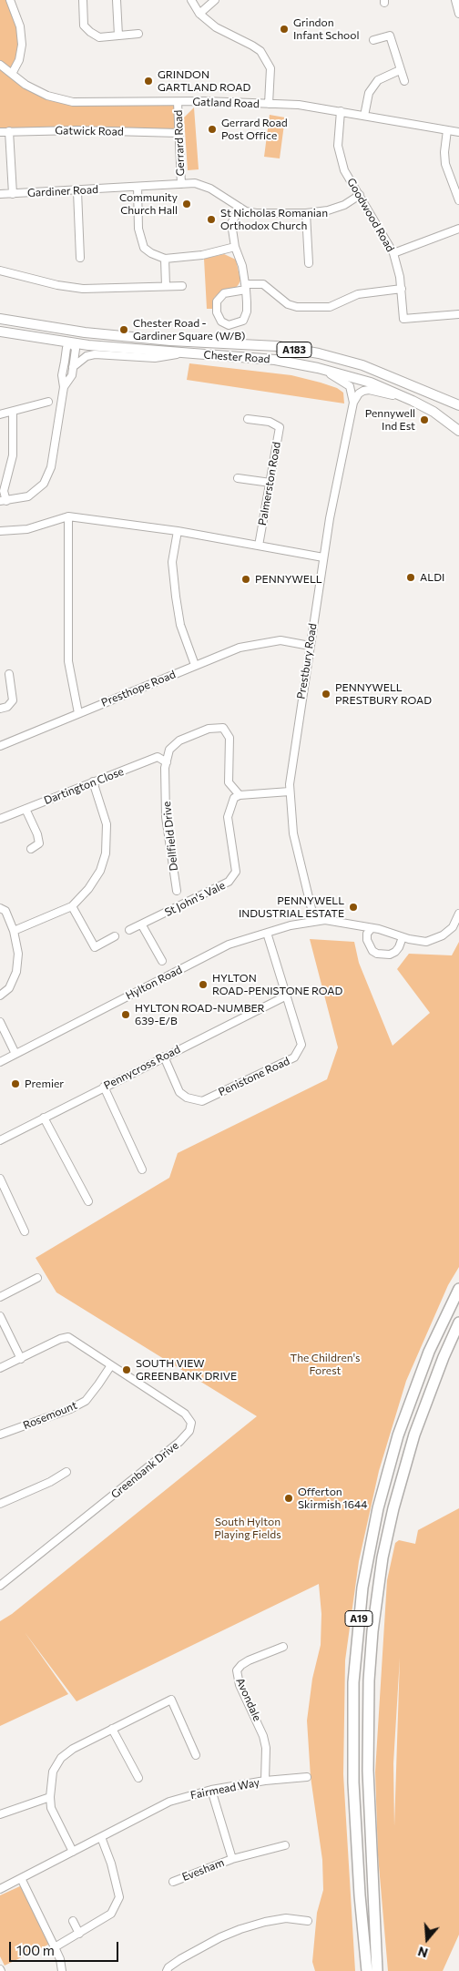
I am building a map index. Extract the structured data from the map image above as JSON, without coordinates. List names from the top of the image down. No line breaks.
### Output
{"streets":{"highway":["A19"],"main road":["A183","Chester Road"],"street":["Gatland Road","Gatwick Road","Gerrard Road","Gardiner Road","Goodwood Road","Palmerston Road","Prestbury Road","Presthope Road","Dartington Close","Dellfield Drive","St John's Vale","Hylton Road","Pennycross Road","Penistone Road","Rosemount","Greenbank Drive","Avondale","Fairmead Way","Evesham"]},"crossings":[["Gatland Road","Gerrard Road"],["Gatland Road","Goodwood Road"],["Gatwick Road","Gerrard Road"],["Gerrard Road","Gardiner Road"],["Gardiner Road","Goodwood Road"],["Prestbury Road","Presthope Road"],["Prestbury Road","Hylton Road"],["Dartington Close","Dellfield Drive"],["Dellfield Drive","St John's Vale"],["Hylton Road","Penistone Road"],["Pennycross Road","Penistone Road"],["Rosemount","Greenbank Drive"],["Avondale","Fairmead Way"],["Fairmead Way","Evesham"]],"parks":["The Children's Forest","South Hylton Playing Fields"],"places":["Grindon Infant School","GRINDON GARTLAND ROAD","Gerrard Road Post Office","Community Church Hall","St Nicholas Romanian Orthodox Church","Chester Road - Gardiner Square (W/B)","Pennywell Ind Est","ALDI","PENNYWELL","PENNYWELL PRESTBURY ROAD","PENNYWELL INDUSTRIAL ESTATE","HYLTON ROAD-PENISTONE ROAD","HYLTON ROAD-NUMBER 639-E/B","Premier","SOUTH VIEW GREENBANK DRIVE","Offerton Skirmish 1644"],"scale_bar":"100 m","north":"bottom"}
